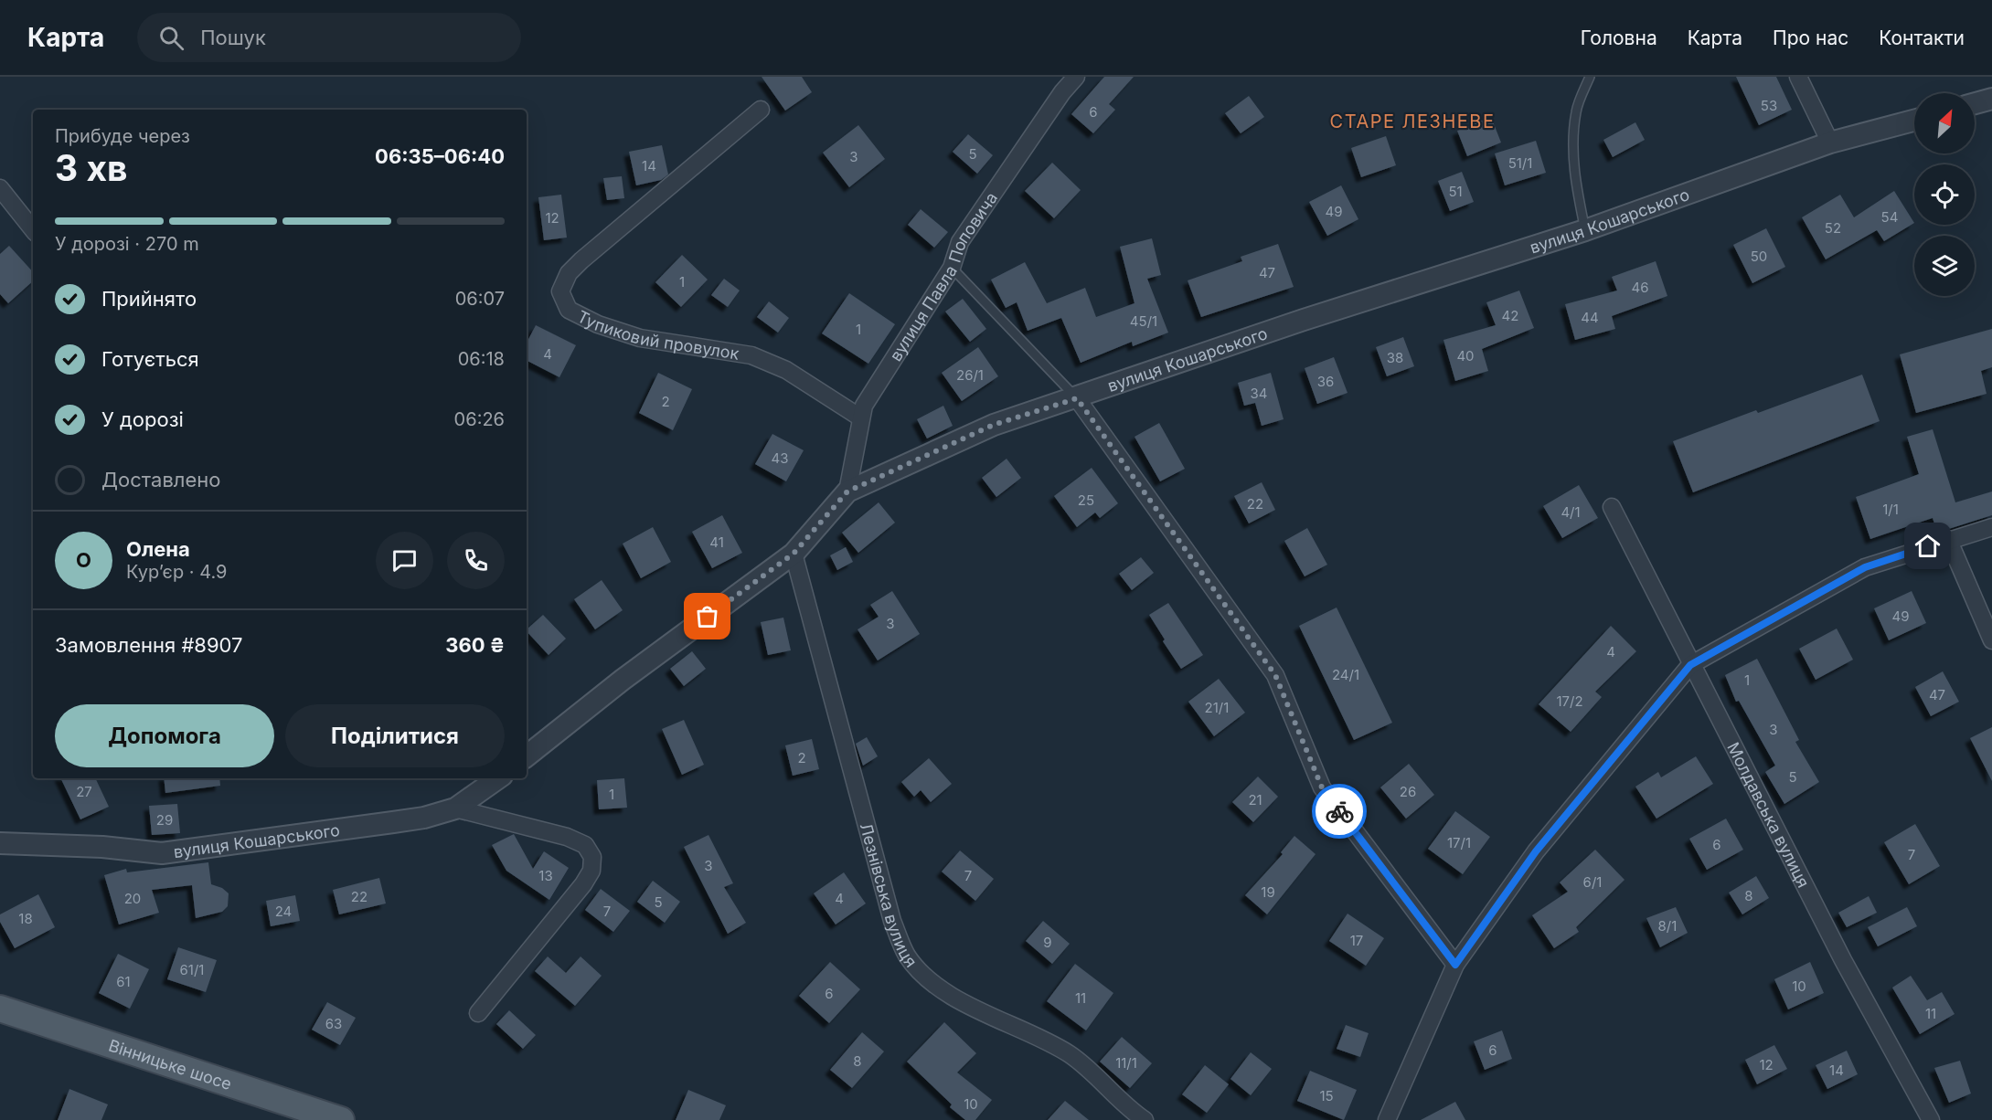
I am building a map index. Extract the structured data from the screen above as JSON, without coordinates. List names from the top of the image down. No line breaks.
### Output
{"streets":{"main road":["Вінницьке шосе"],"street":["вулиця Кошарського","вулиця Павла Поповича","Тупиковий провулок","Молдавська вулиця","Лезнівська вулиця"]},"crossings":[["вулиця Кошарського","вулиця Павла Поповича"],["вулиця Кошарського","Лезнівська вулиця"],["вулиця Павла Поповича","Тупиковий провулок"]],"districts":["СТАРЕ ЛЕЗНЕВЕ"],"house_numbers":["53","6","5","3","51/1","14","51","49","54","12","52","50","47","1","46","42","44","45/1","1","4","40","38","26/1","36","34","2","43","25","22","1/1","4/1","41","49","3","4","24/1","1","47","17/2","21/1","3","2","5","27","26","1","21","29","17/1","6","7","3","13","7","6/1","19","8","22","20","4","5","24","7","18","8/1","17","9","61/1","61","10","6","11","11","63","6","8","11/1","12","14","15","10"],"north":"top right","page":{"header":"Карта","search":"Пошук","nav":["Головна","Карта","Про нас","Контакти"],"heading":["3 хв","Прибуде через","06:35–06:40"],"panel":["Олена","Кур’єр · 4.9","Замовлення #8907","360 ₴"],"bar":"У дорозі · 270 m","list":[["Прийнято","06:07"],["Готується","06:18"],["У дорозі","06:26"],"Доставлено"],"round":"О","buttons":["Допомога","Поділитися"]}}
